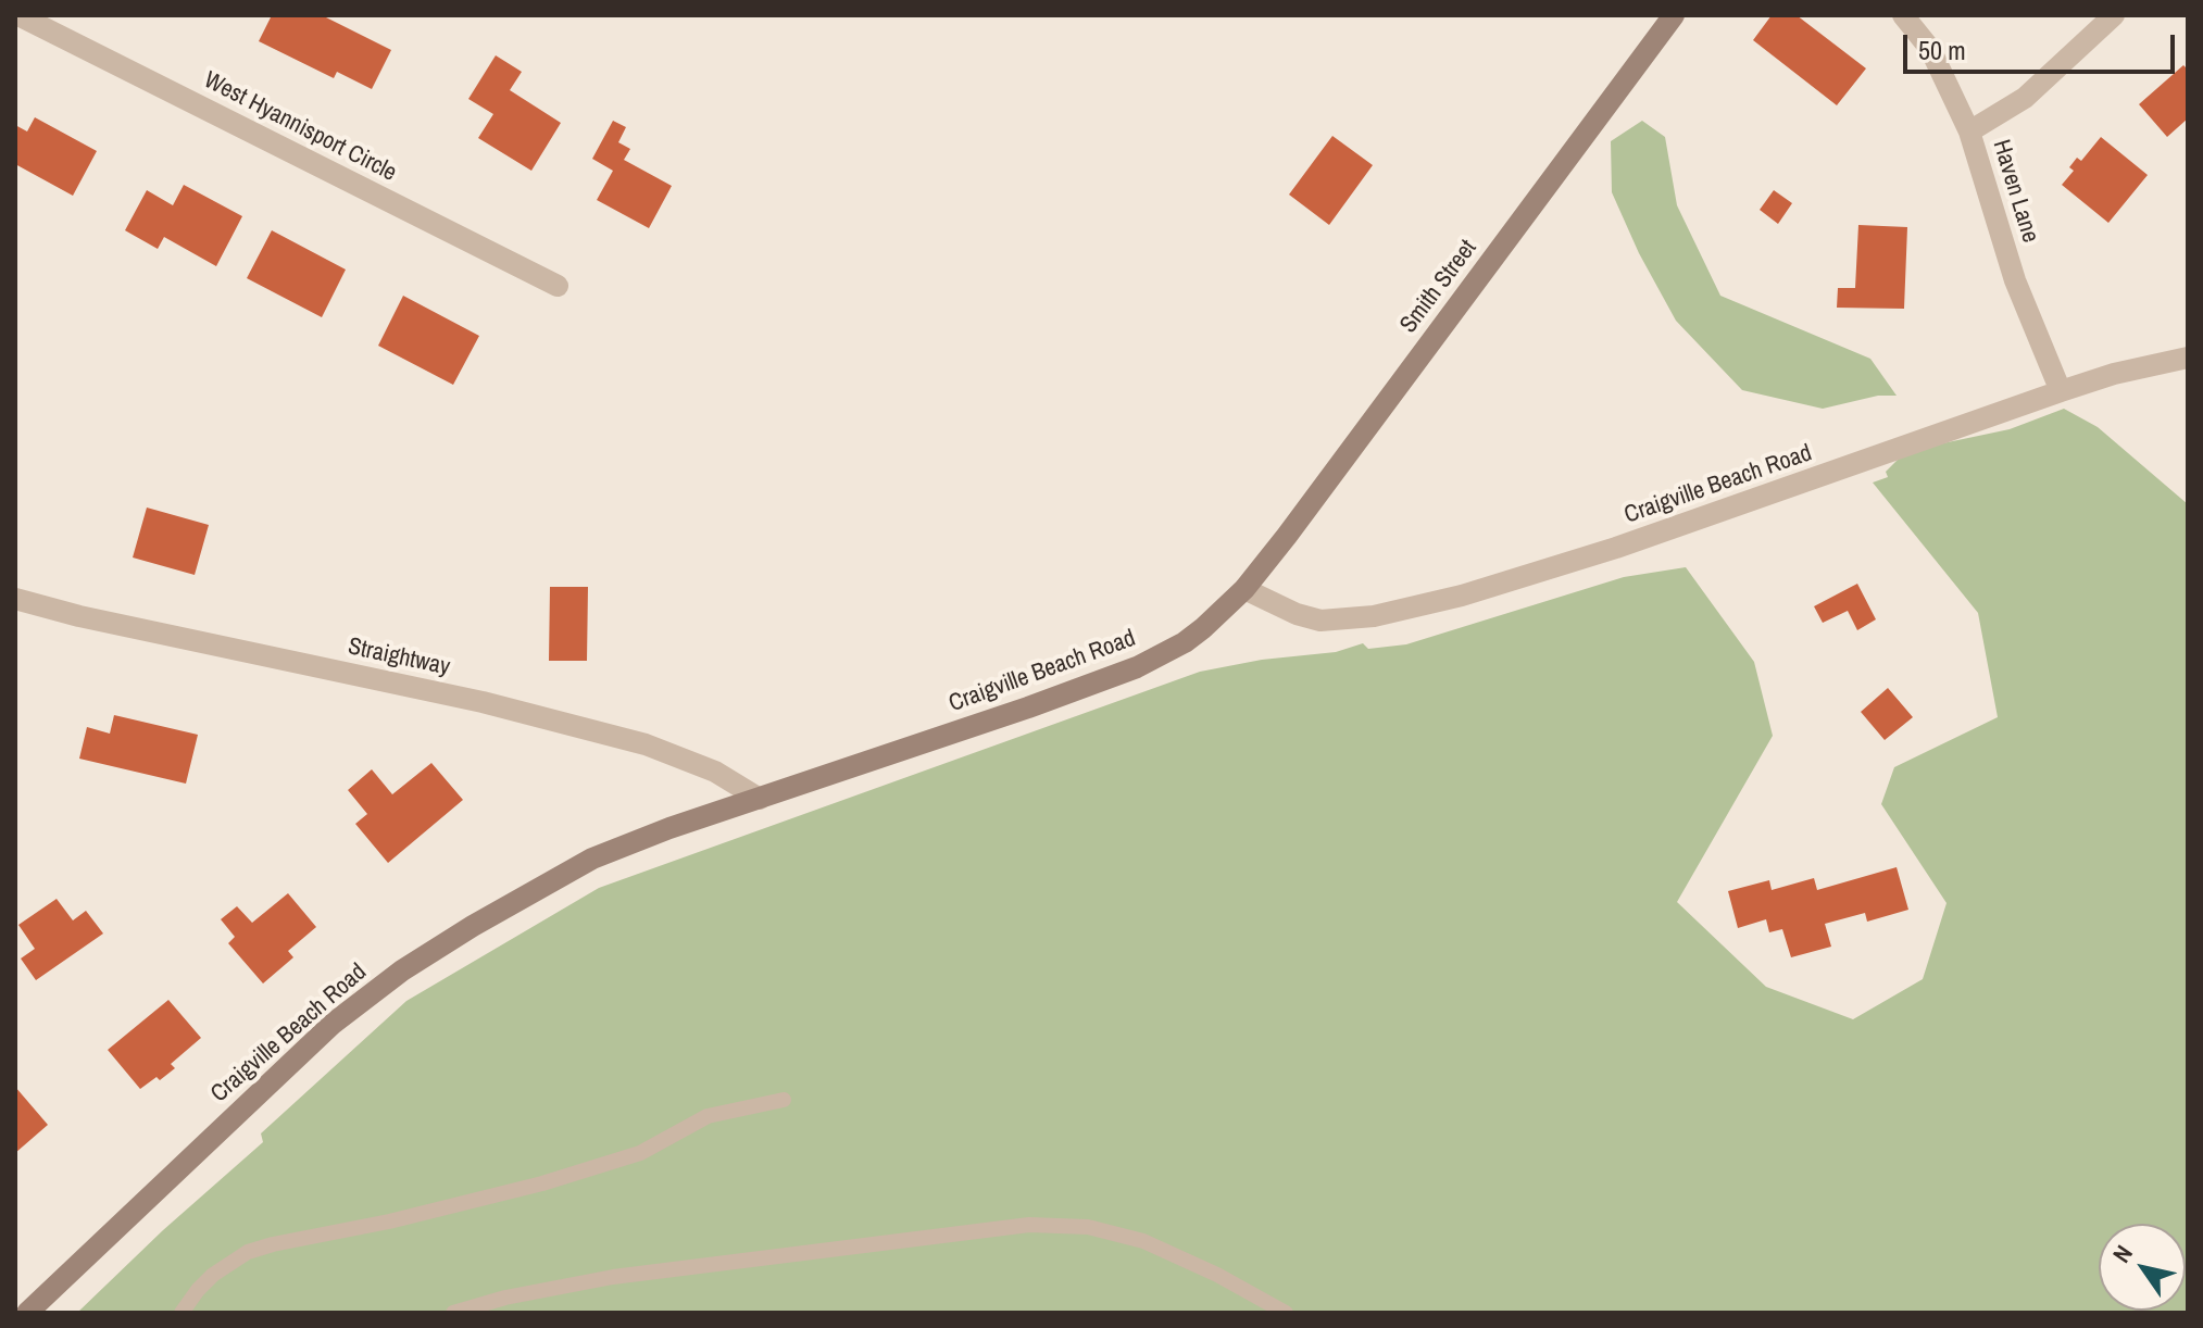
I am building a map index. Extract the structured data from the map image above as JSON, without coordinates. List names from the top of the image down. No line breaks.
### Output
{"streets":{"main road":["Smith Street","Craigville Beach Road"],"street":["West Hyannisport Circle","Haven Lane","Straightway"]},"crossings":[["Haven Lane","Craigville Beach Road"],["Smith Street","Craigville Beach Road"],["Craigville Beach Road","Straightway"]],"scale_bar":"50 m","north":"top left"}
